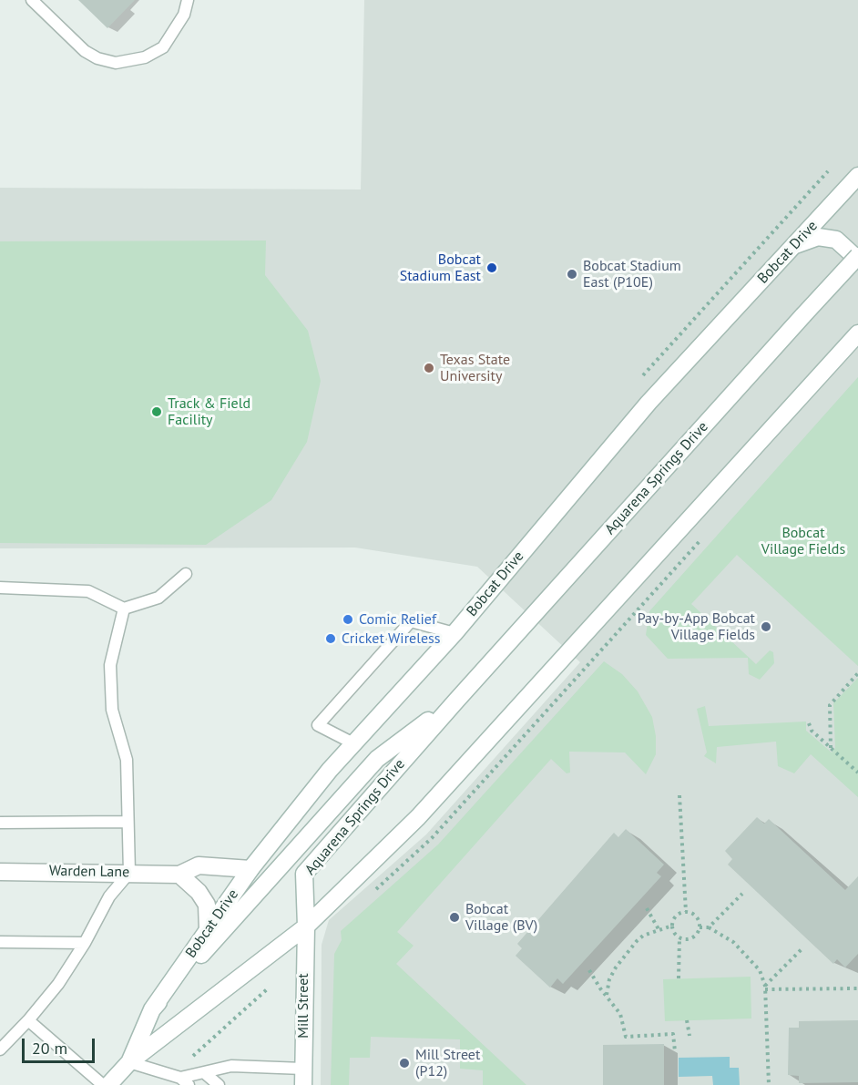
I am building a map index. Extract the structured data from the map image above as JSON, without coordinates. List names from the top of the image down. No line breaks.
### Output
{"streets":{"street":["Bobcat Drive","Aquarena Springs Drive","Warden Lane","Mill Street"]},"crossings":[["Bobcat Drive","Aquarena Springs Drive"],["Bobcat Drive","Warden Lane"],["Aquarena Springs Drive","Mill Street"]],"parks":["Bobcat Village Fields"],"places":["Bobcat Stadium East","Bobcat Stadium East (P10E)","Texas State University","Track & Field Facility","Comic Relief","Pay-by-App Bobcat Village Fields","Cricket Wireless","Bobcat Village (BV)","Mill Street (P12)"],"scale_bar":"20 m"}
